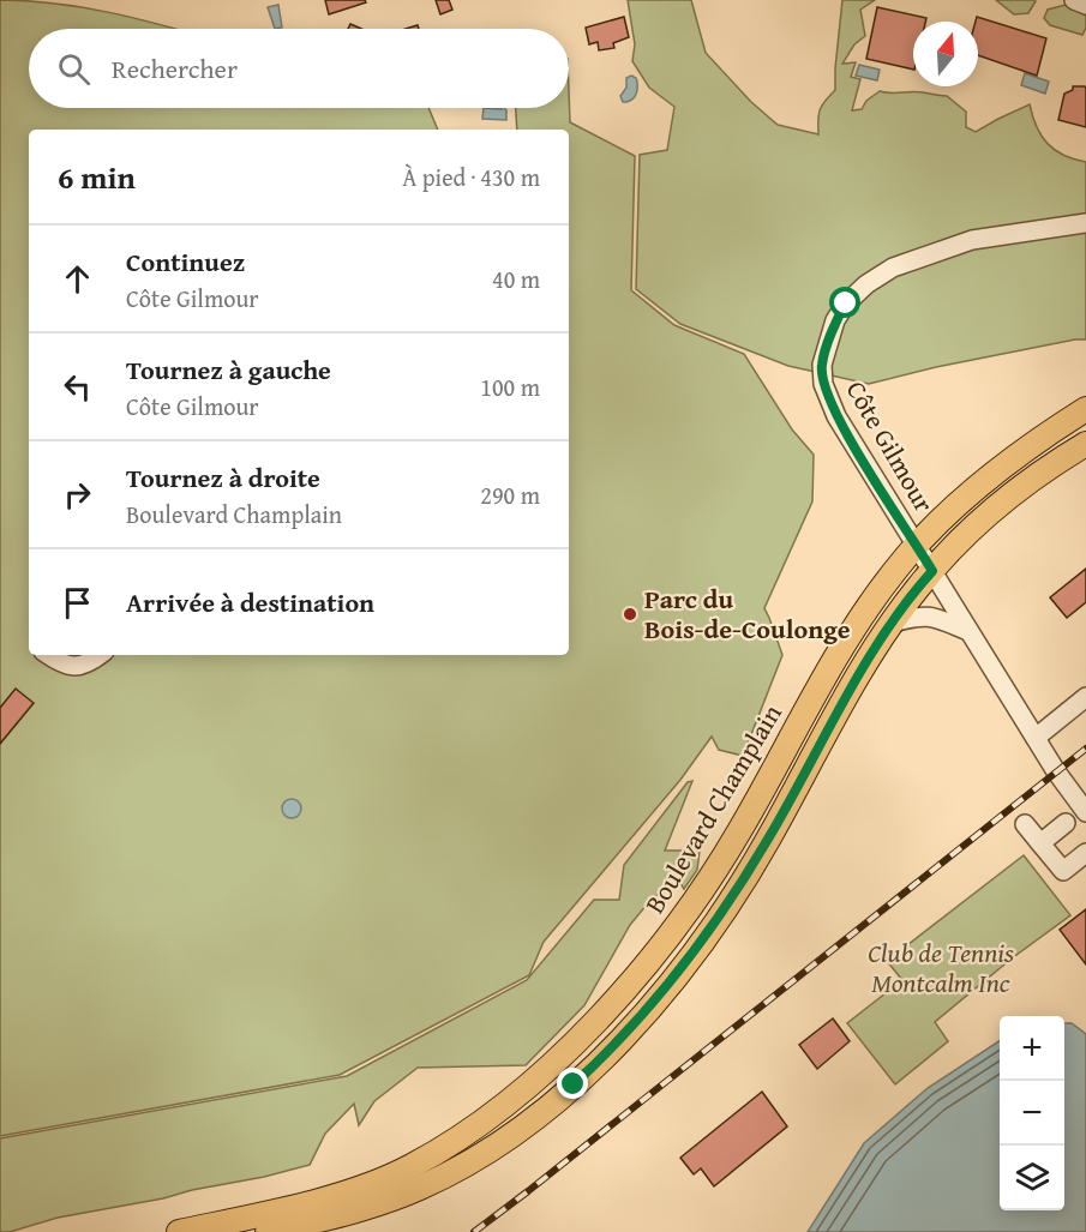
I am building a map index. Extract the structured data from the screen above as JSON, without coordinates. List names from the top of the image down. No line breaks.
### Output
{"streets":{"main road":["Boulevard Champlain"],"street":["Côte Gilmour"]},"crossings":[["Côte Gilmour","Boulevard Champlain"]],"parks":["Club de Tennis Montcalm Inc"],"places":["Parc du Bois-de-Coulonge"],"north":"top","page":{"search":"Rechercher","heading":["6 min","À pied · 430 m"],"list":[["Continuez","Côte Gilmour","40 m"],["Tournez à gauche","Côte Gilmour","100 m"],["Tournez à droite","Boulevard Champlain","290 m"],"Arrivée à destination"],"map_buttons":["+","−"]}}
